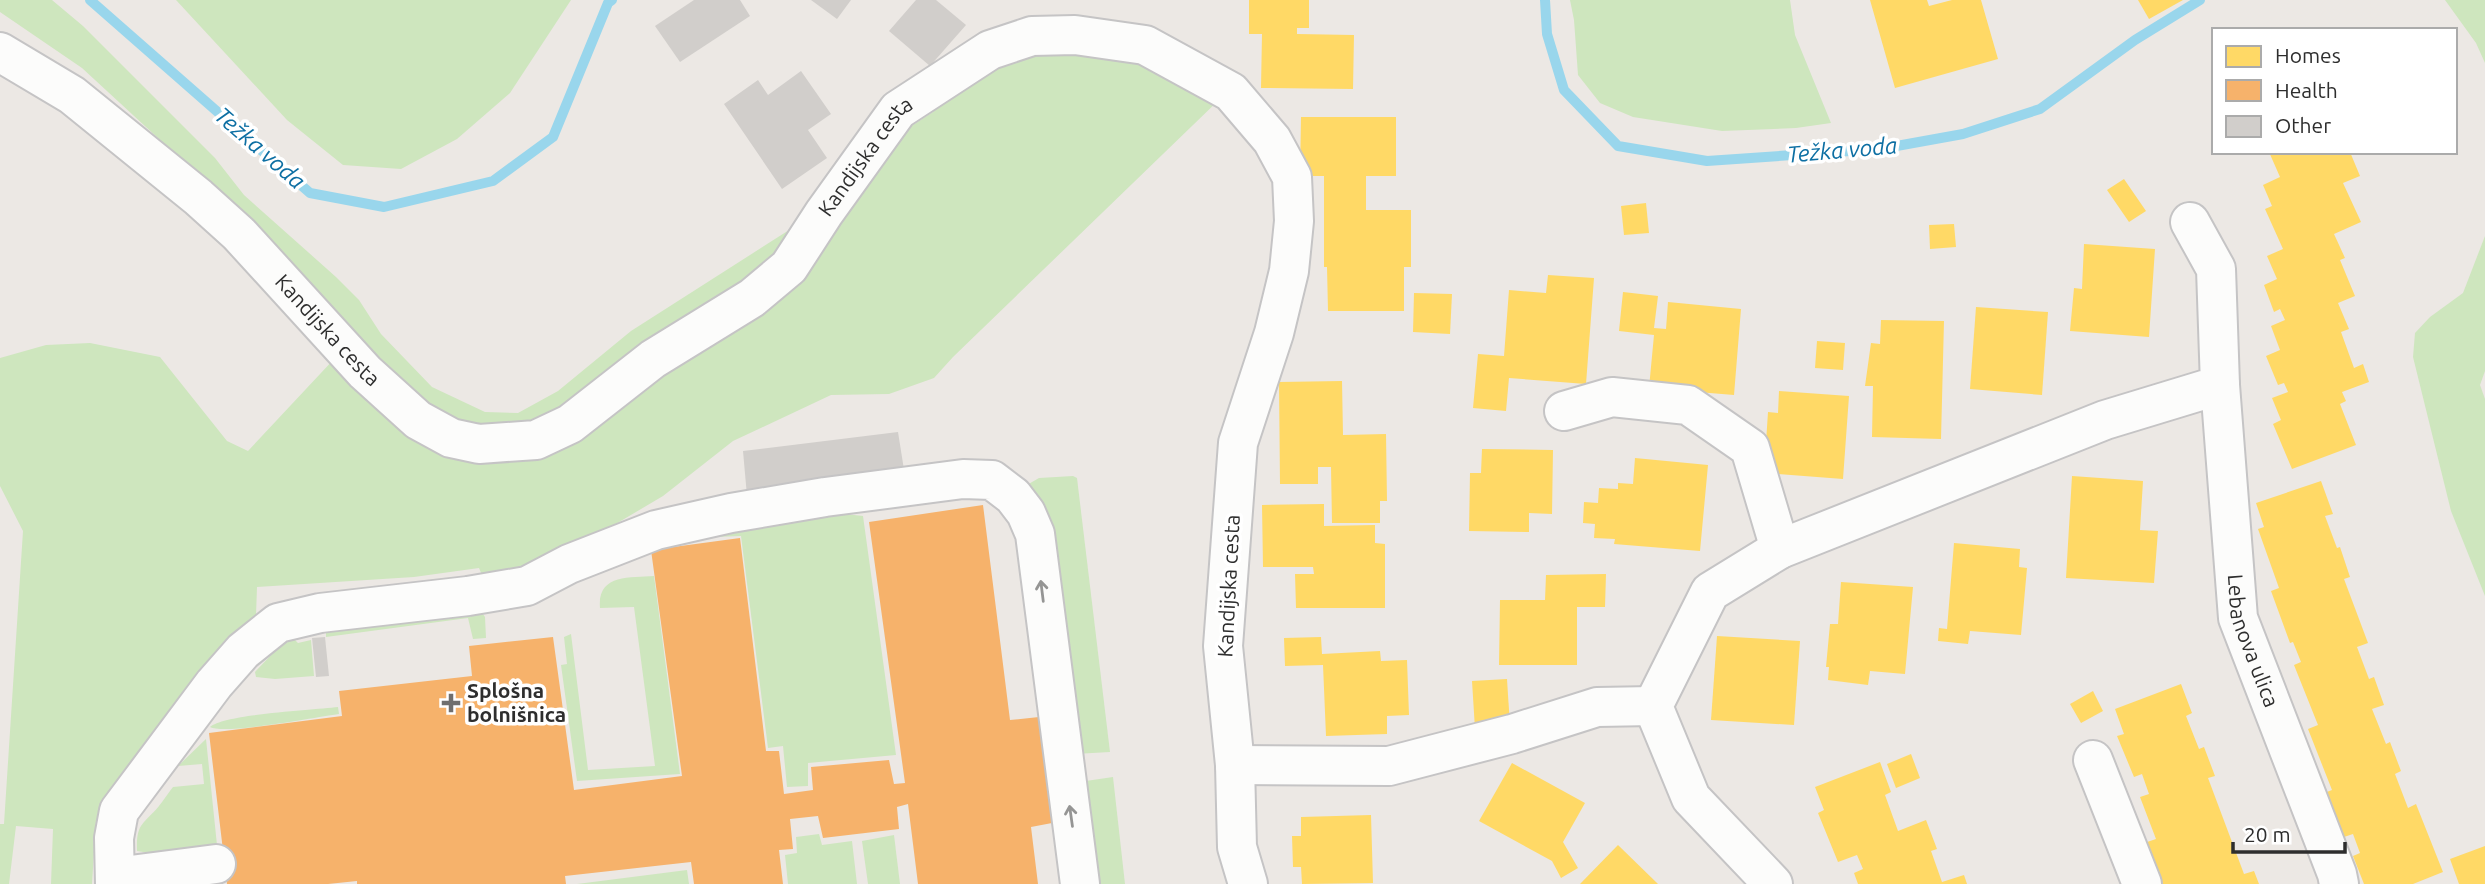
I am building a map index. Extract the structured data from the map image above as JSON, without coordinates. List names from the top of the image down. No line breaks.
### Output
{"streets":{"street":["Kandijska cesta","Lebanova ulica"]},"water":["Težka voda"],"places":{"health":["Splošna bolnišnica"]},"legend":["Homes","Health","Other"],"scale_bar":"20 m"}
